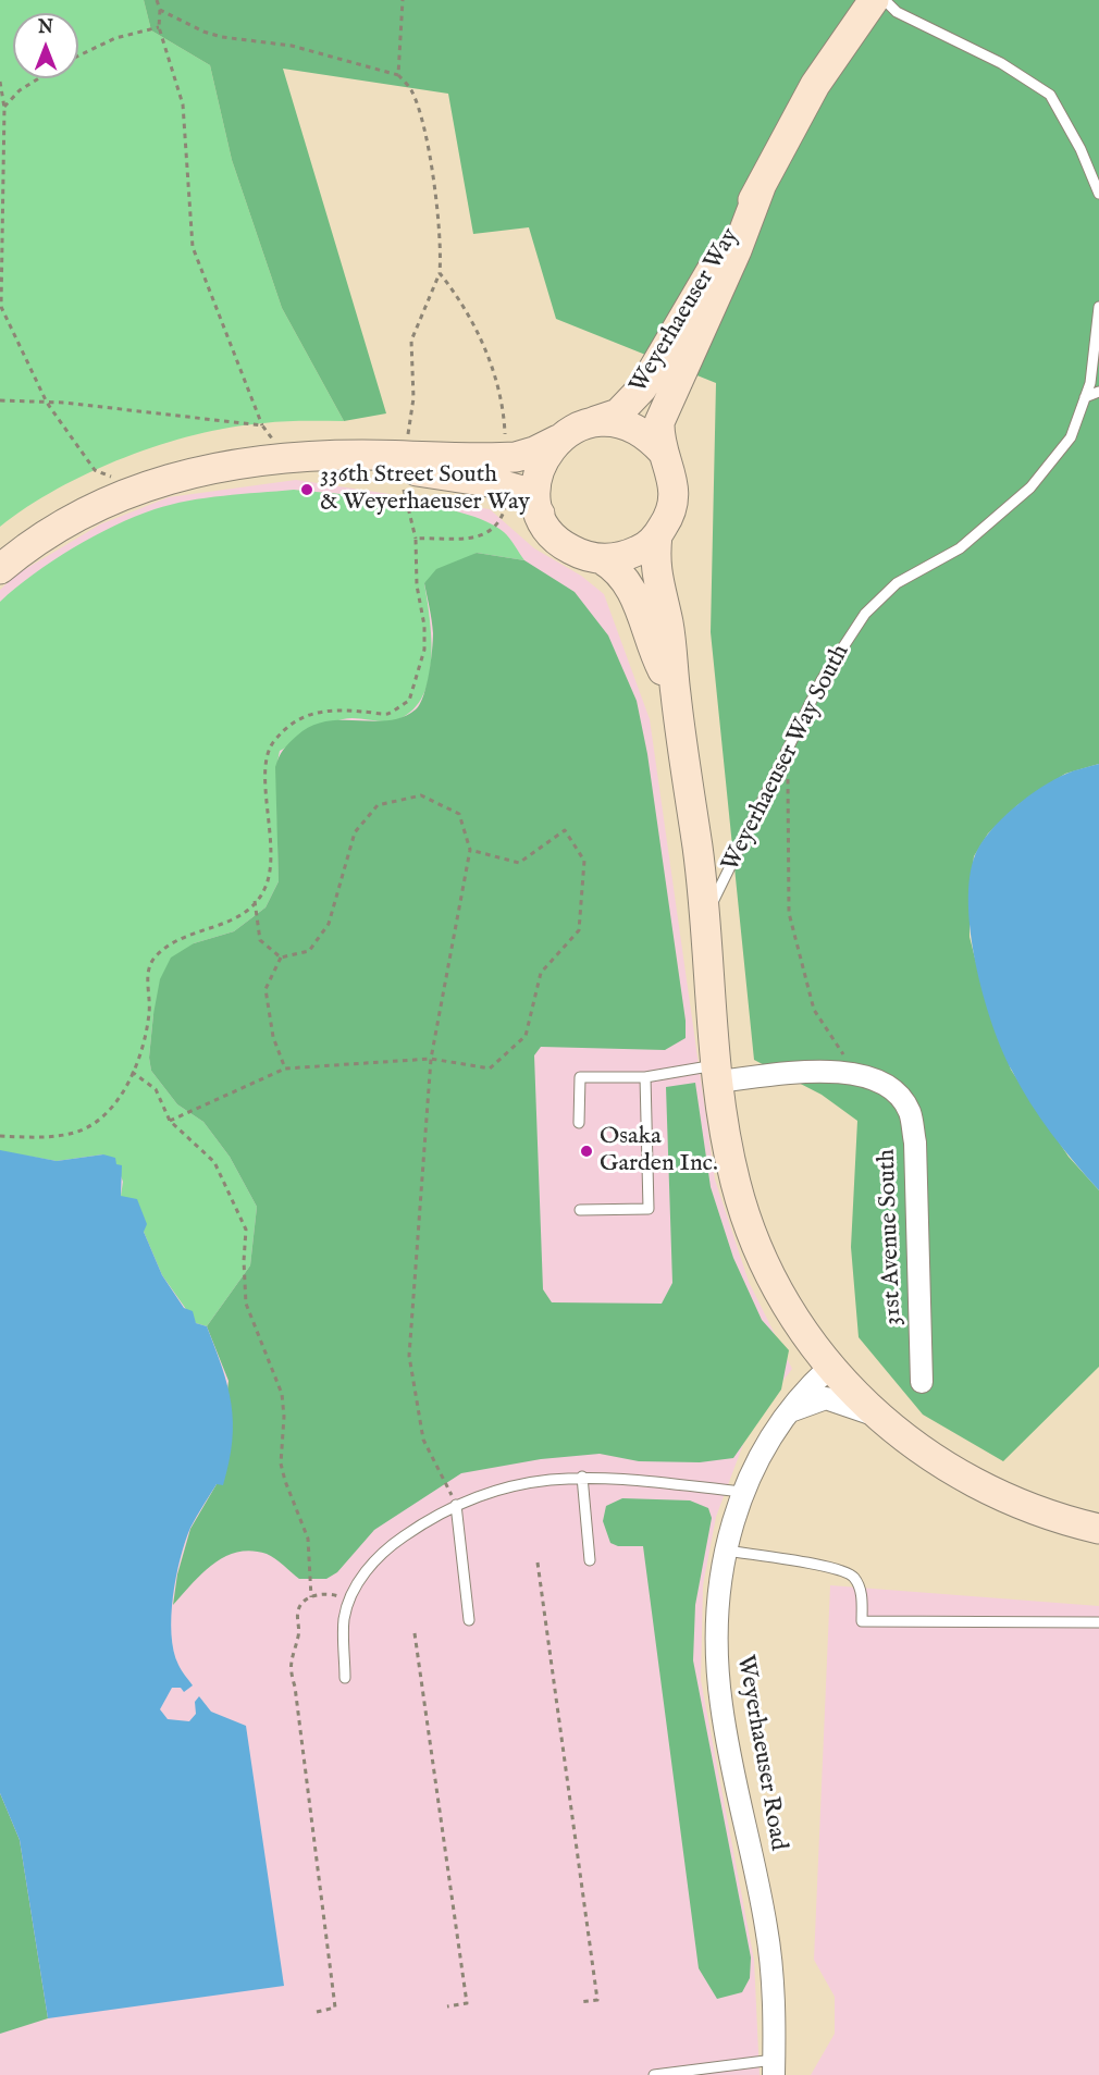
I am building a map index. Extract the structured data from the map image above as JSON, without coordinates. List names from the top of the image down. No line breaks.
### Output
{"streets":{"street":["Weyerhaeuser Way","Weyerhaeuser Way South","31st Avenue South","Weyerhaeuser Road"]},"crossings":[["Weyerhaeuser Way South","Weyerhaeuser Road"]],"places":["336th Street South & Weyerhaeuser Way","Osaka Garden Inc."],"north":"top"}
